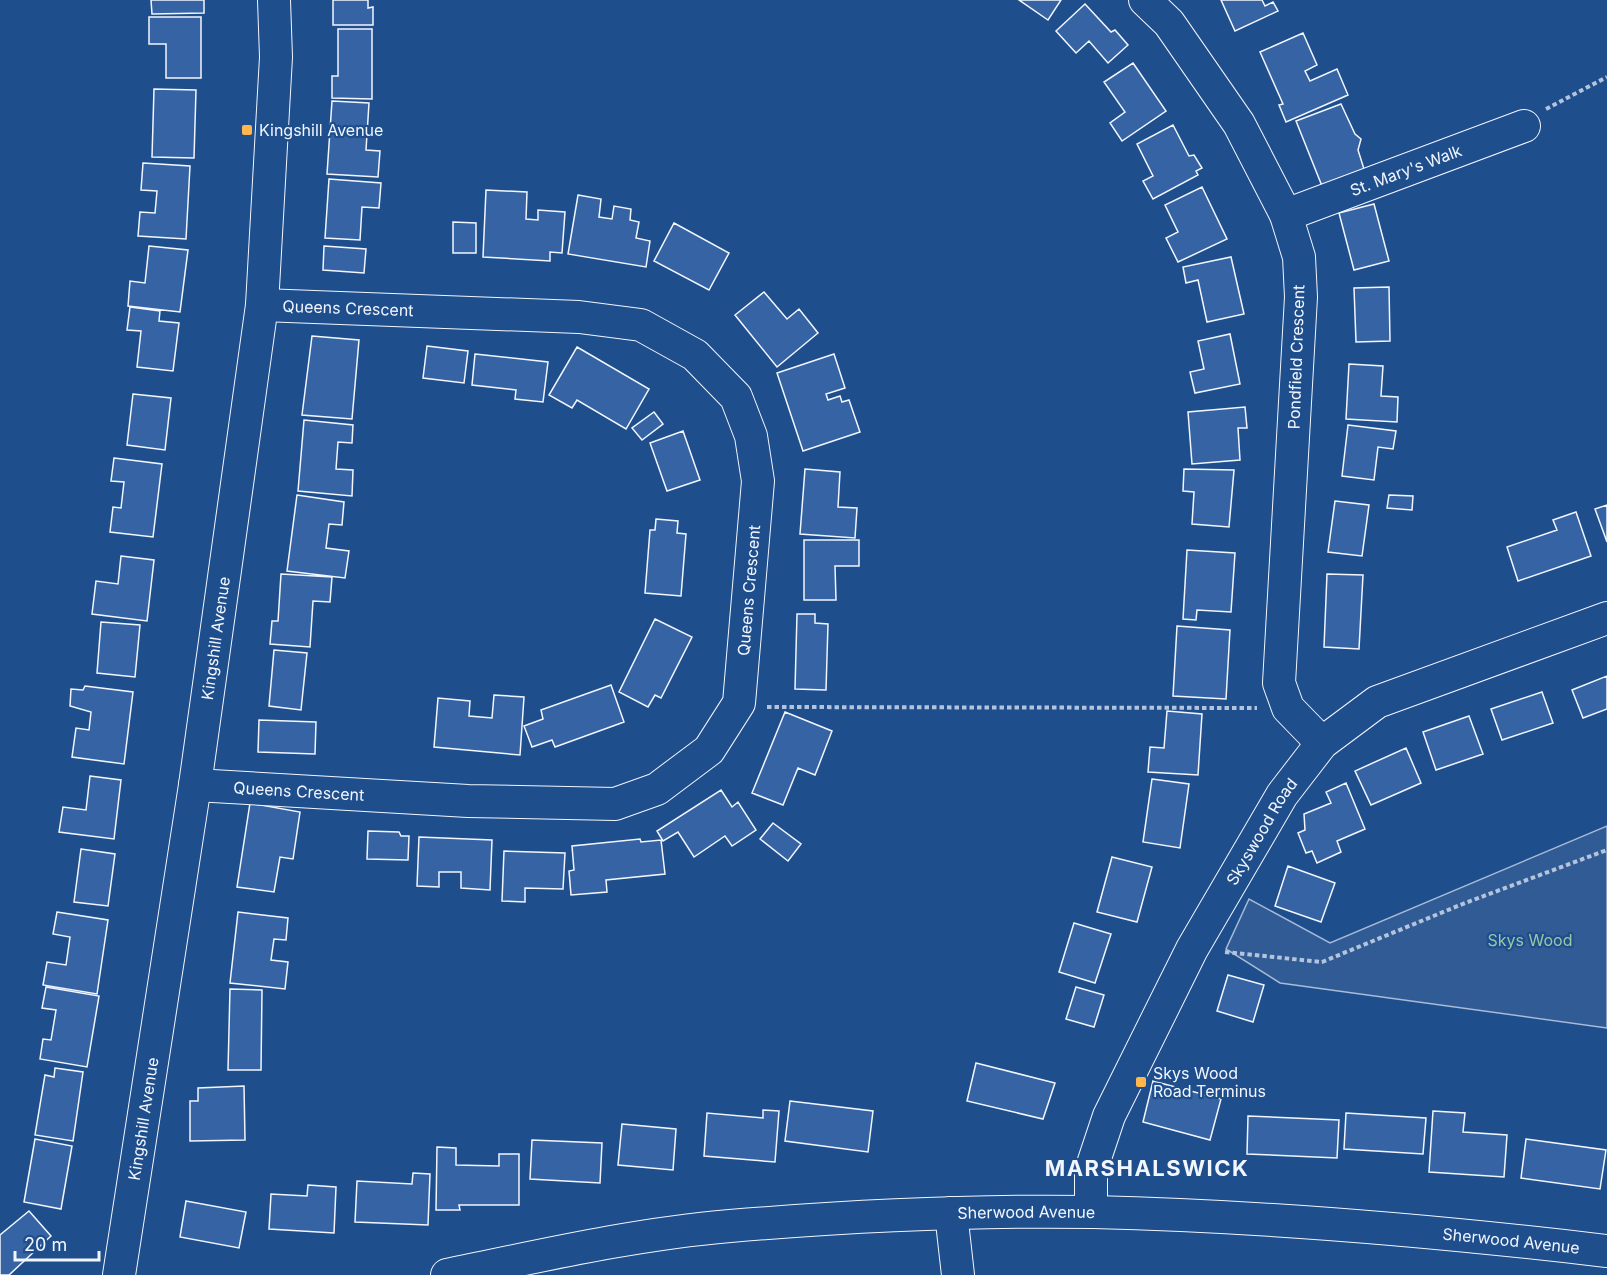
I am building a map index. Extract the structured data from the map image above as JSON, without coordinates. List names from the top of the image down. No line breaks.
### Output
{"streets":{"street":["St. Mary's Walk","Queens Crescent","Pondfield Crescent","Kingshill Avenue","Skyswood Road","Sherwood Avenue"]},"crossings":[["St. Mary's Walk","Pondfield Crescent"],["Queens Crescent","Kingshill Avenue"],["Pondfield Crescent","Skyswood Road"],["Skyswood Road","Sherwood Avenue"]],"districts":["MARSHALSWICK"],"parks":["Skys Wood"],"places":{"transit":["Kingshill Avenue","Skys Wood Road Terminus"]},"scale_bar":"20 m"}
